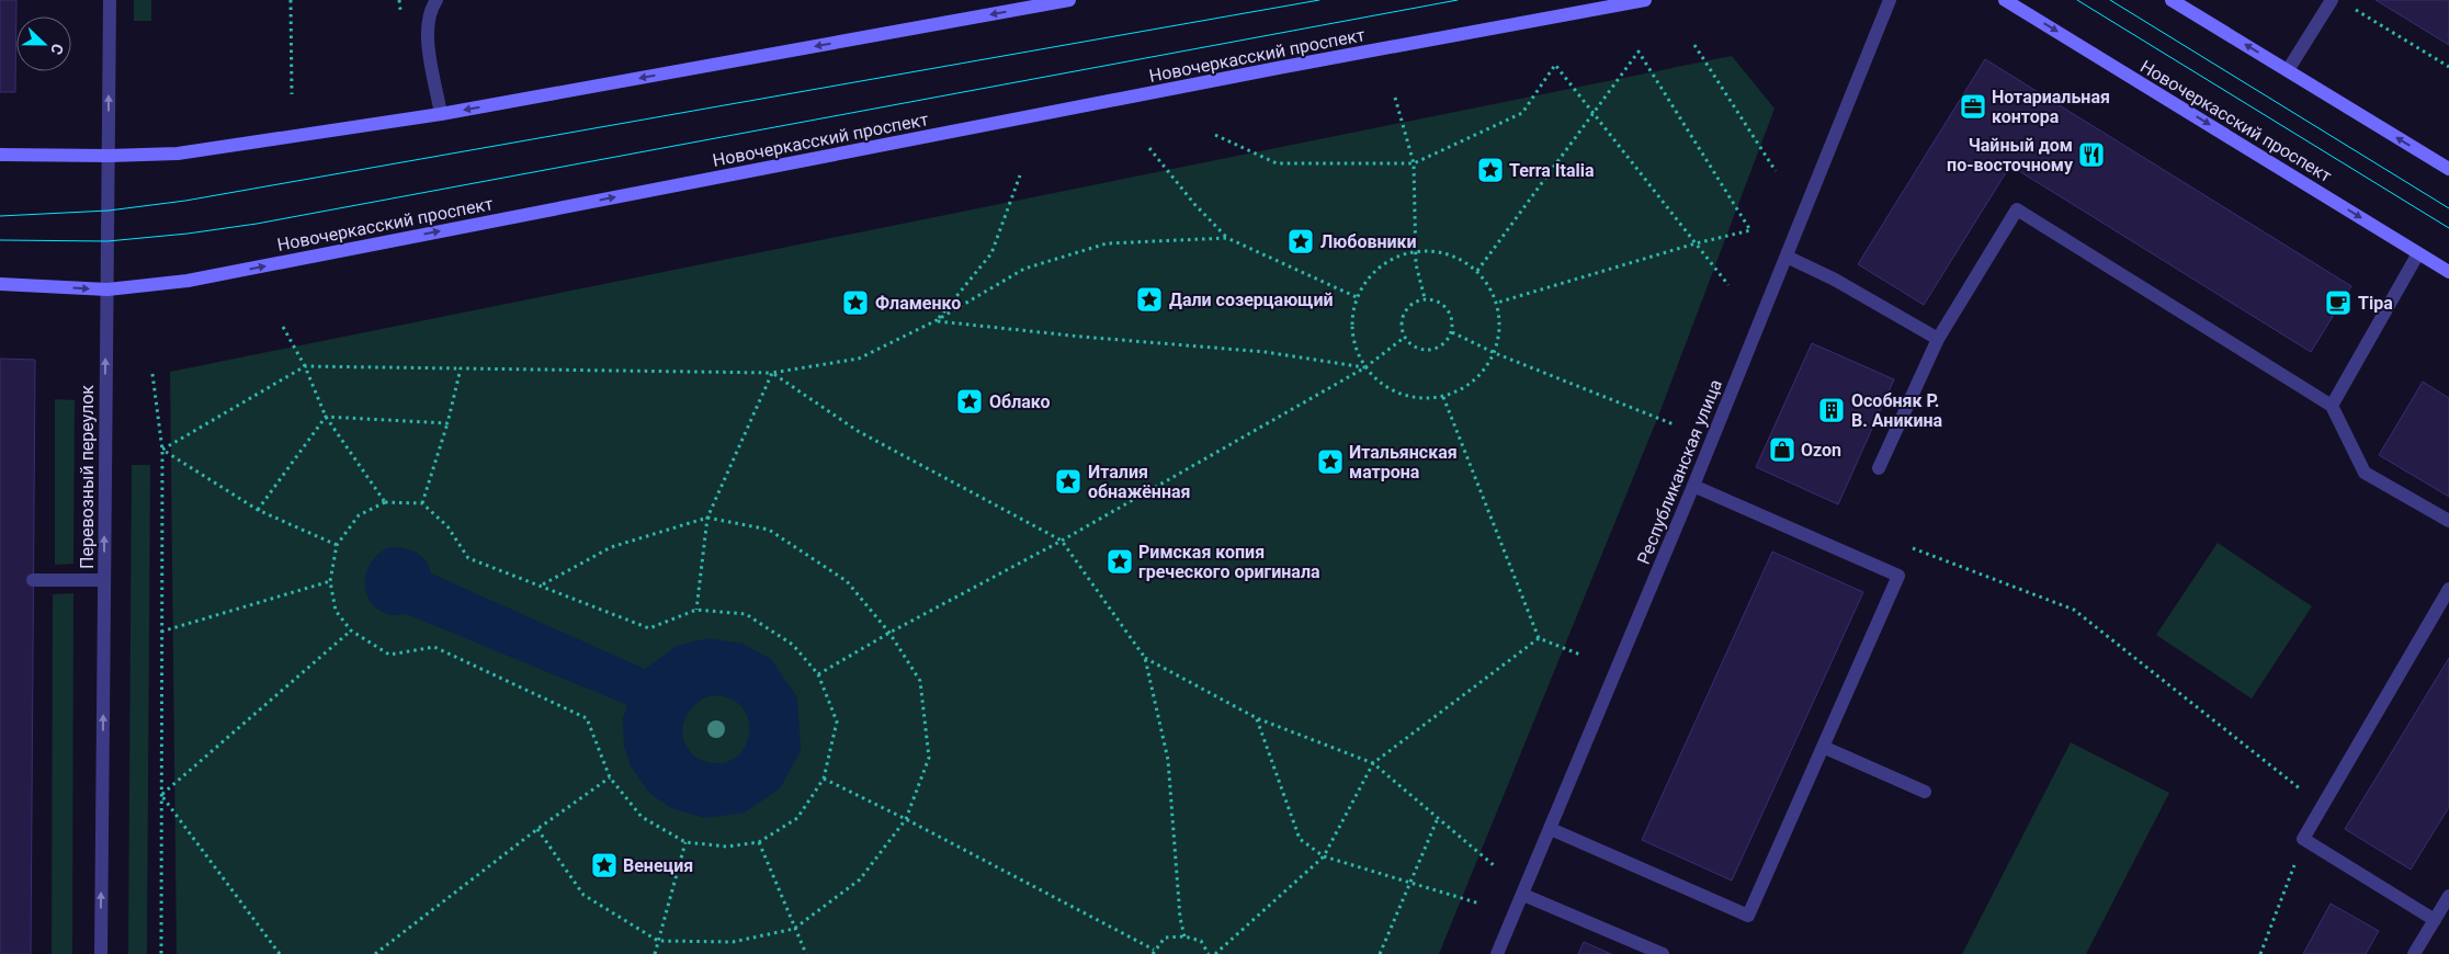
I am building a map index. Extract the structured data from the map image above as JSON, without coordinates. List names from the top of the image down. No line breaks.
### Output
{"streets":{"main road":["Новочеркасский проспект"],"street":["Республиканская улица","Перевозный переулок"]},"crossings":[["Новочеркасский проспект","Перевозный переулок"]],"one_way":["Перевозный переулок"],"places":{"office":["Нотариальная контора"],"restaurant":["Чайный дом по-восточному"],"place":["Terra Italia","Любовники","Дали созерцающий","Фламенко","Облако","Итальянская матрона","Италия обнажённая","Римская копия греческого оригинала","Венеция"],"cafe":["Tipa"],"building":["Особняк Р. В. Аникина"],"shop":["Ozon"]},"north":"right"}
